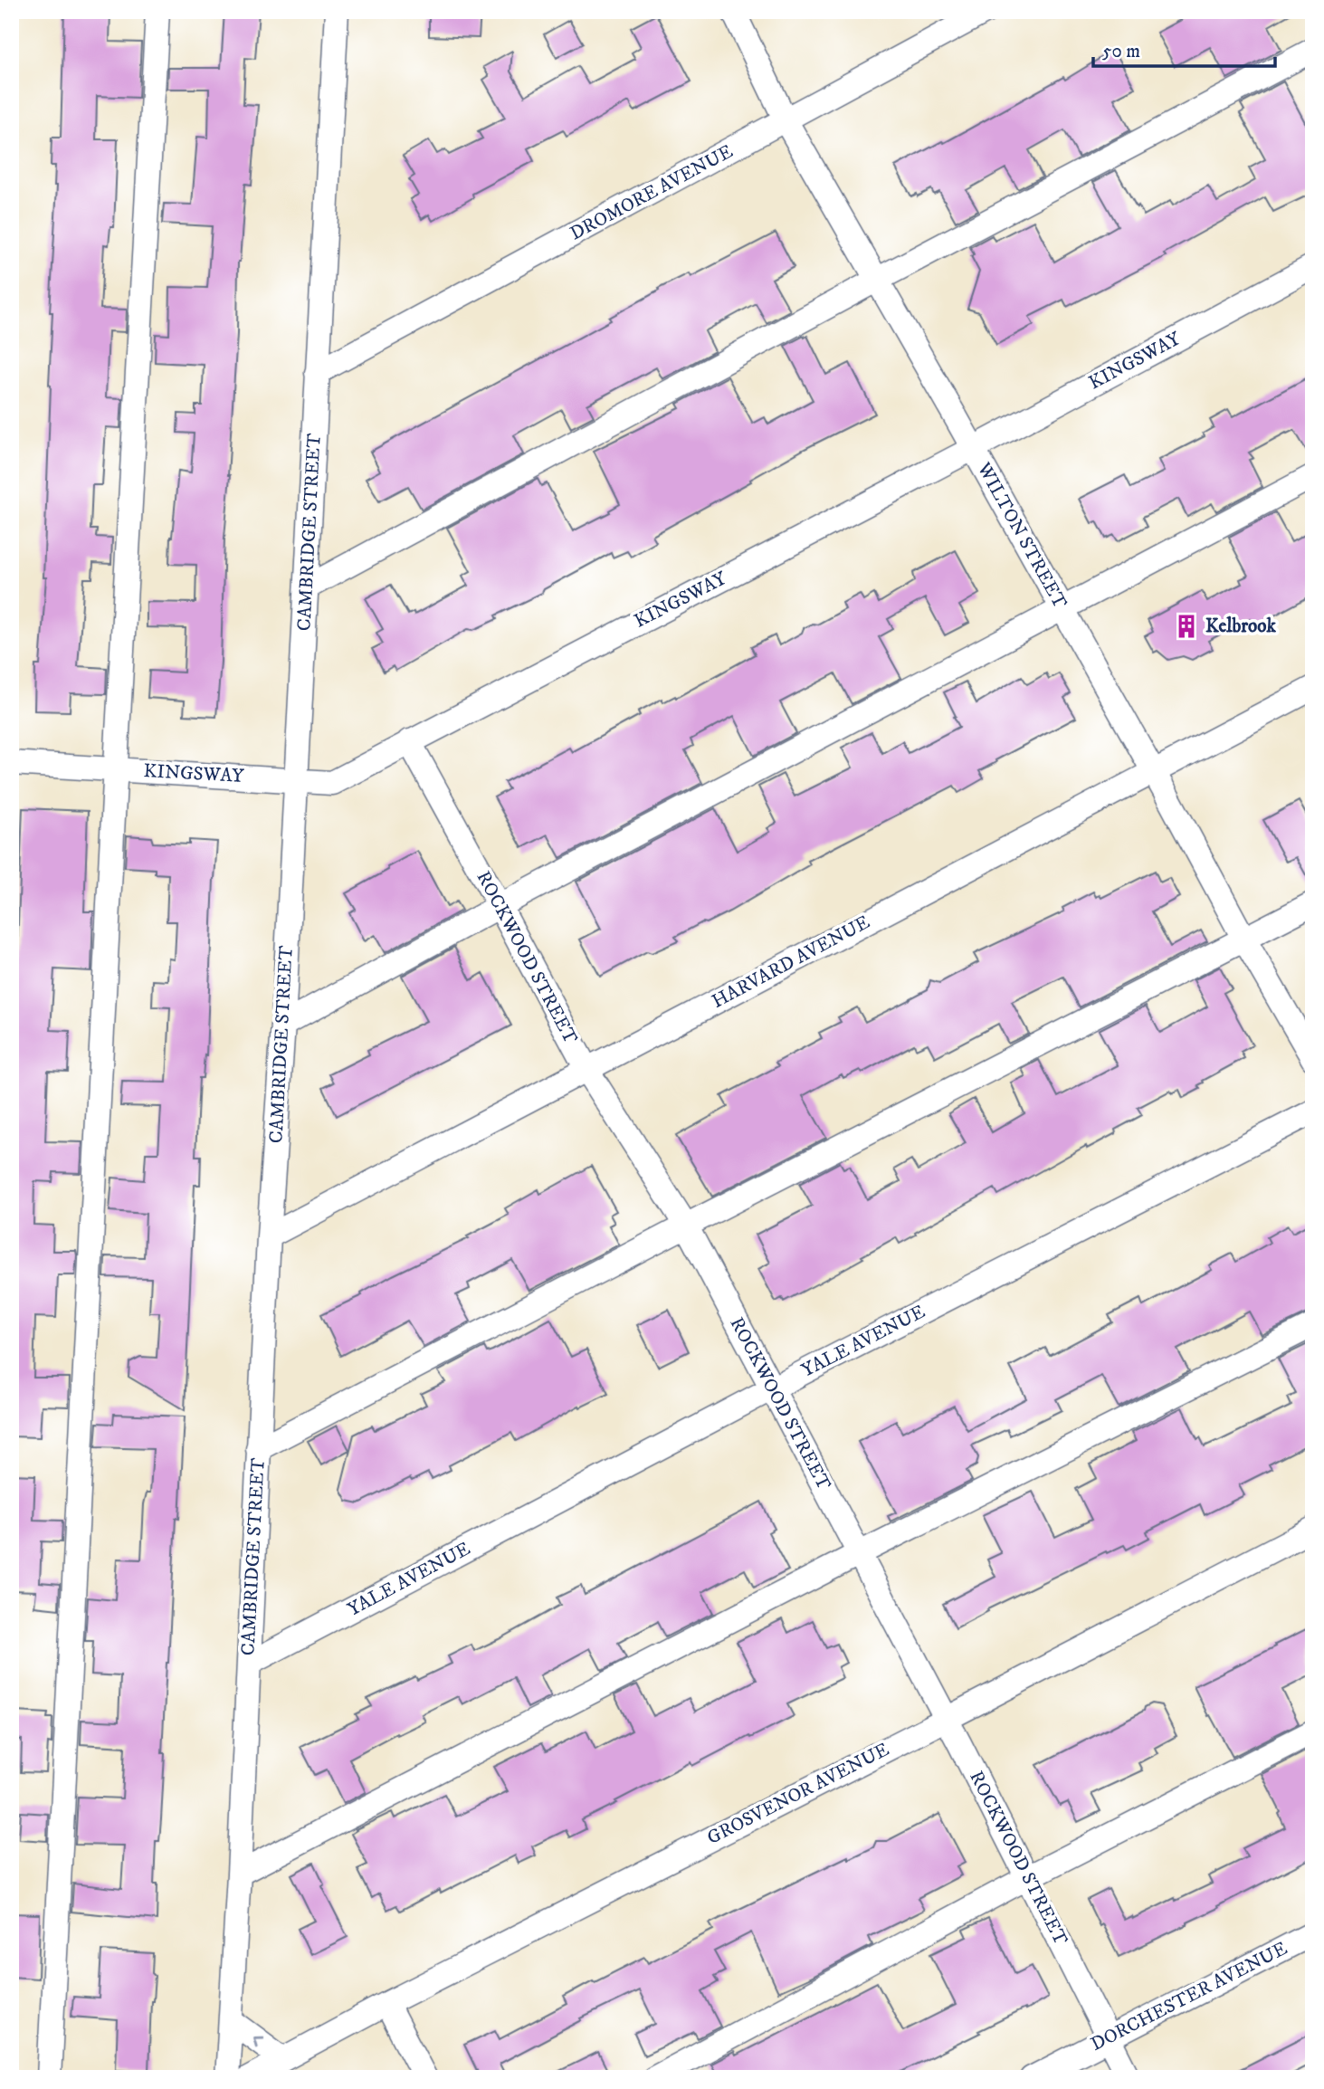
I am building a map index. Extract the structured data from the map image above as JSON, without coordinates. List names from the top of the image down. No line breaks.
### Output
{"streets":{"street":["DROMORE AVENUE","KINGSWAY","CAMBRIDGE STREET","WILTON STREET","ROCKWOOD STREET","HARVARD AVENUE","YALE AVENUE","GROSVENOR AVENUE","DORCHESTER AVENUE"]},"crossings":[["DROMORE AVENUE","CAMBRIDGE STREET"],["DROMORE AVENUE","WILTON STREET"],["KINGSWAY","CAMBRIDGE STREET"],["KINGSWAY","WILTON STREET"],["KINGSWAY","ROCKWOOD STREET"],["CAMBRIDGE STREET","HARVARD AVENUE"],["CAMBRIDGE STREET","YALE AVENUE"],["WILTON STREET","HARVARD AVENUE"],["ROCKWOOD STREET","HARVARD AVENUE"],["ROCKWOOD STREET","YALE AVENUE"],["ROCKWOOD STREET","GROSVENOR AVENUE"],["ROCKWOOD STREET","DORCHESTER AVENUE"]],"places":{"building":["Kelbrook"]},"scale_bar":"50 m"}
